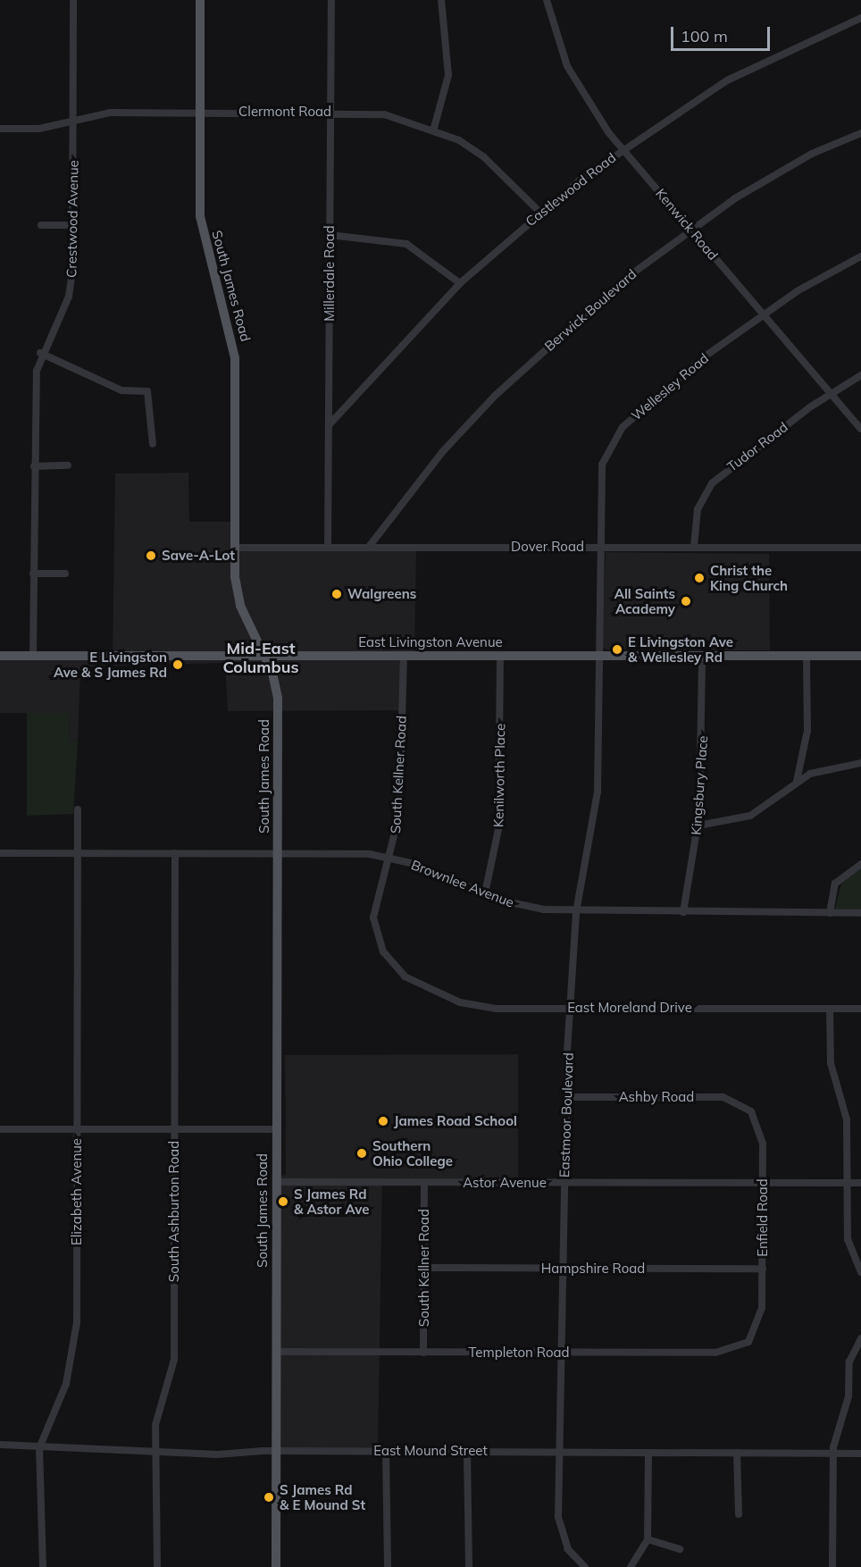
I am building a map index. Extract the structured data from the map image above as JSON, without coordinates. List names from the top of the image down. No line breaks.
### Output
{"streets":{"main road":["South James Road","East Livingston Avenue"],"street":["Clermont Road","Castlewood Road","Crestwood Avenue","Kenwick Road","Millerdale Road","Berwick Boulevard","Wellesley Road","Tudor Road","Dover Road","South Kellner Road","Kenilworth Place","Kingsbury Place","Brownlee Avenue","East Moreland Drive","Ashby Road","Eastmoor Boulevard","Astor Avenue","Elizabeth Avenue","South Ashburton Road","Enfield Road","Hampshire Road","Templeton Road","East Mound Street"]},"crossings":[["Clermont Road","Castlewood Road"],["Clermont Road","Crestwood Avenue"],["Clermont Road","Millerdale Road"],["Clermont Road","South James Road"],["Castlewood Road","Kenwick Road"],["Castlewood Road","Millerdale Road"],["Crestwood Avenue","East Livingston Avenue"],["Kenwick Road","Berwick Boulevard"],["Kenwick Road","Wellesley Road"],["Kenwick Road","Tudor Road"],["Millerdale Road","Dover Road"],["South James Road","Dover Road"],["South James Road","East Livingston Avenue"],["South James Road","Brownlee Avenue"],["South James Road","Astor Avenue"],["South James Road","Templeton Road"],["South James Road","East Mound Street"],["Berwick Boulevard","Dover Road"],["Wellesley Road","Dover Road"],["Wellesley Road","East Livingston Avenue"],["Wellesley Road","Eastmoor Boulevard"],["Tudor Road","Dover Road"],["East Livingston Avenue","South Kellner Road"],["East Livingston Avenue","Kenilworth Place"],["East Livingston Avenue","Kingsbury Place"],["East Livingston Avenue","Eastmoor Boulevard"],["South Kellner Road","Brownlee Avenue"],["South Kellner Road","East Moreland Drive"],["South Kellner Road","Astor Avenue"],["South Kellner Road","Hampshire Road"],["South Kellner Road","Templeton Road"],["Kenilworth Place","Brownlee Avenue"],["Kingsbury Place","Brownlee Avenue"],["Brownlee Avenue","Eastmoor Boulevard"],["Brownlee Avenue","Elizabeth Avenue"],["Brownlee Avenue","South Ashburton Road"],["East Moreland Drive","Eastmoor Boulevard"],["Ashby Road","Eastmoor Boulevard"],["Ashby Road","Enfield Road"],["Eastmoor Boulevard","Astor Avenue"],["Eastmoor Boulevard","Hampshire Road"],["Eastmoor Boulevard","Templeton Road"],["Eastmoor Boulevard","East Mound Street"],["Astor Avenue","Enfield Road"],["Elizabeth Avenue","East Mound Street"],["South Ashburton Road","East Mound Street"],["Enfield Road","Hampshire Road"],["Enfield Road","Templeton Road"]],"districts":["Mid-East Columbus"],"places":["Save-A-Lot","Christ the King Church","Walgreens","All Saints Academy","E Livingston Ave & Wellesley Rd","E Livingston Ave & S James Rd","James Road School","Southern Ohio College","S James Rd & Astor Ave","S James Rd & E Mound St"],"scale_bar":"100 m"}
